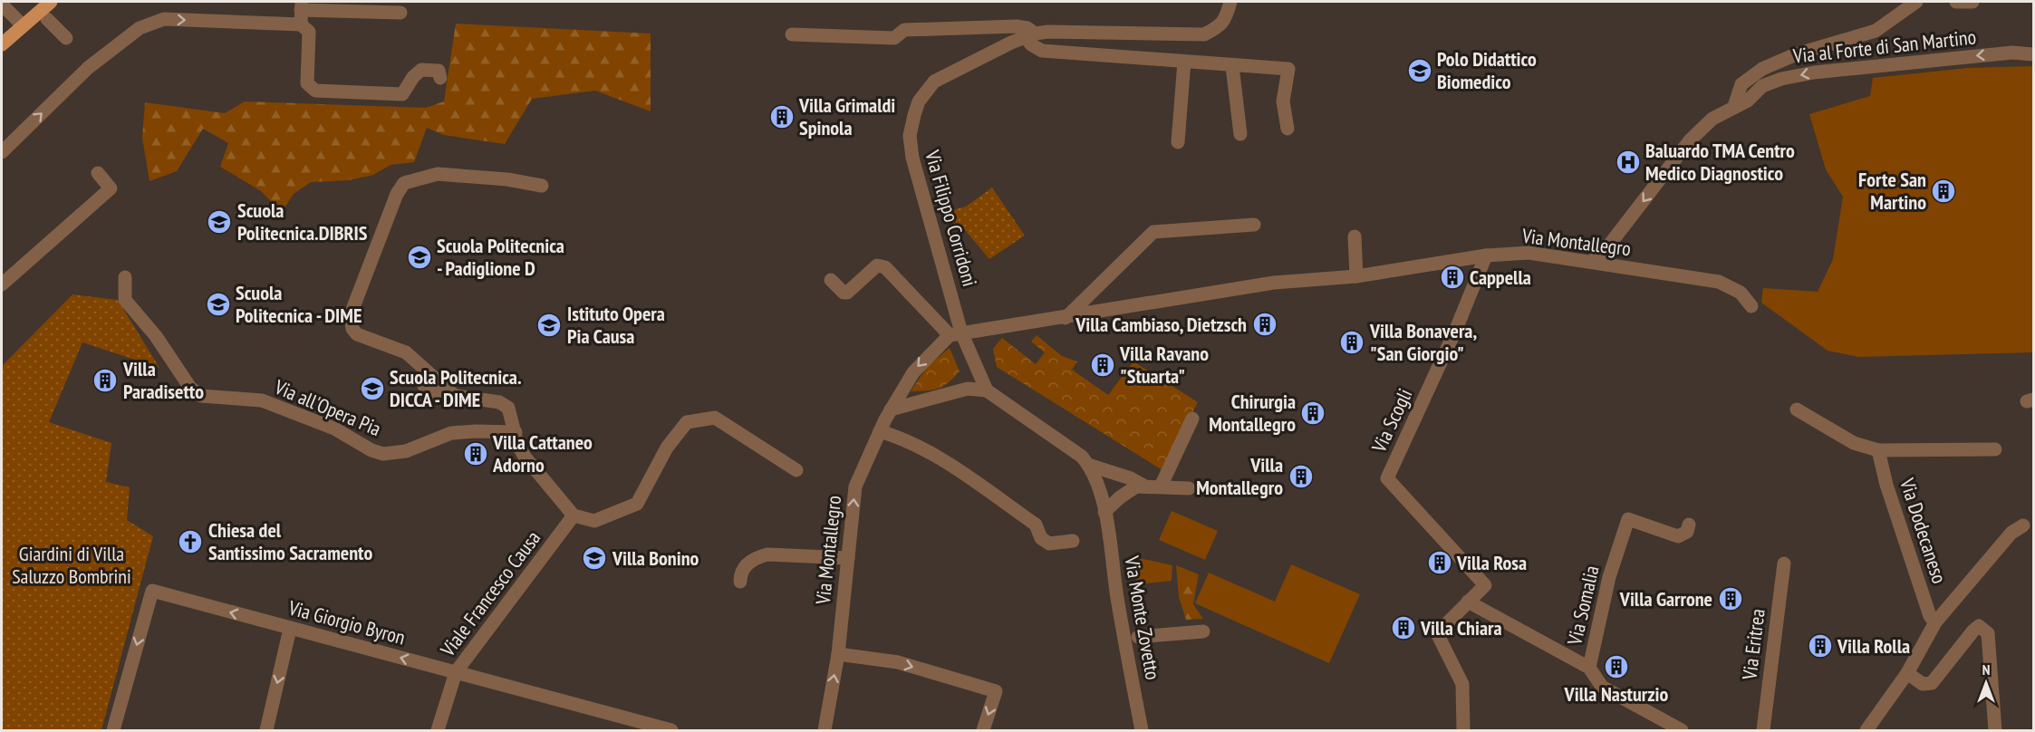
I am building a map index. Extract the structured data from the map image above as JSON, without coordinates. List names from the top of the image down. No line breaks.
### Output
{"streets":{"street":["Via al Forte di San Martino","Via Filippo Corridoni","Via Montallegro","Via all'Opera Pia","Via Scogli","Via Dodecaneso","Viale Francesco Causa","Via Somalia","Via Monte Zovetto","Via Giorgio Byron","Via Eritrea"]},"crossings":[["Via al Forte di San Martino","Via Montallegro"],["Via Filippo Corridoni","Via Montallegro"],["Via Montallegro","Via Scogli"],["Via Scogli","Via Somalia"],["Viale Francesco Causa","Via Giorgio Byron"]],"parks":["Giardini di Villa Saluzzo Bombrini"],"places":{"school or university":["Polo Didattico Biomedico","Scuola Politecnica.DIBRIS","Scuola Politecnica - Padiglione D","Scuola Politecnica - DIME","Istituto Opera Pia Causa","Scuola Politecnica. DICCA - DIME","Villa Bonino"],"building":["Villa Grimaldi Spinola","Forte San Martino","Cappella","Villa Cambiaso, Dietzsch","Villa Bonavera, \"San Giorgio\"","Villa Ravano \"Stuarta\"","Villa Paradisetto","Chirurgia Montallegro","Villa Cattaneo Adorno","Villa Montallegro","Villa Rosa","Villa Garrone","Villa Chiara","Villa Rolla","Villa Nasturzio"],"hospital":["Baluardo TMA Centro Medico Diagnostico"],"church":["Chiesa del Santissimo Sacramento"]},"north":"top"}
